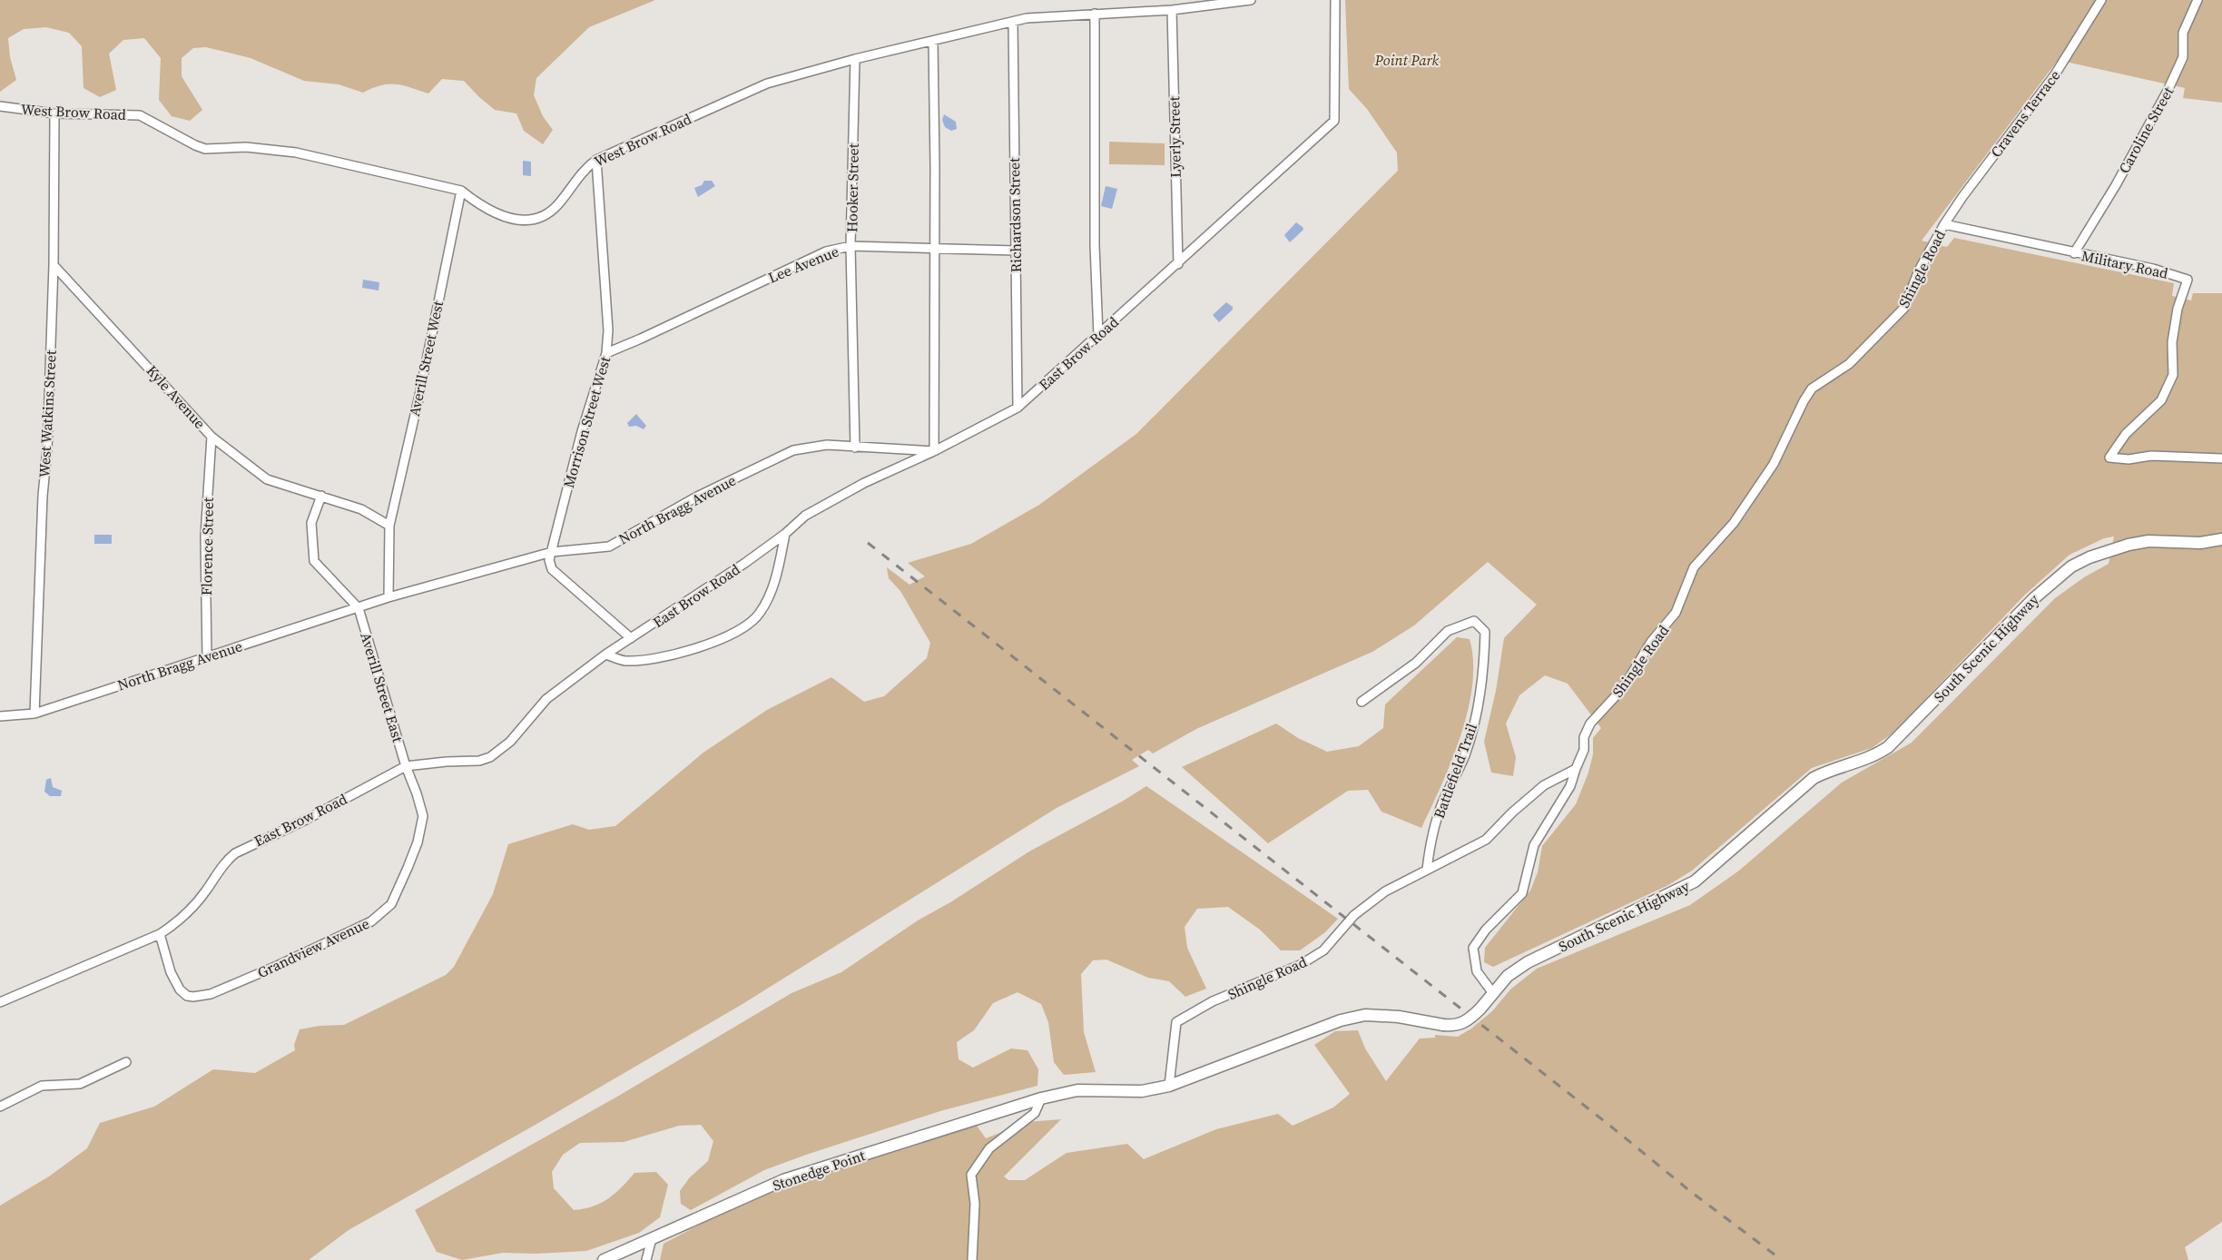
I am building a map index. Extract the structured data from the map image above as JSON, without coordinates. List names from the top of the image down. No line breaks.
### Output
{"streets":{"main road":["South Scenic Highway","Stonedge Point"],"street":["West Brow Road","Cravens Terrace","Caroline Street","Lyerly Street","Hooker Street","Richardson Street","Lee Avenue","Military Road","Shingle Road","East Brow Road","Averill Street West","Kyle Avenue","West Watkins Street","Morrison Street West","North Bragg Avenue","Florence Street","Averill Street East","Battlefield Trail","Grandview Avenue"]},"crossings":[["West Brow Road","Lyerly Street"],["West Brow Road","Hooker Street"],["West Brow Road","Richardson Street"],["West Brow Road","Averill Street West"],["West Brow Road","West Watkins Street"],["West Brow Road","Morrison Street West"],["Cravens Terrace","Military Road"],["Cravens Terrace","Shingle Road"],["Caroline Street","Military Road"],["Lyerly Street","East Brow Road"],["Hooker Street","Lee Avenue"],["Hooker Street","North Bragg Avenue"],["Richardson Street","Lee Avenue"],["Richardson Street","East Brow Road"],["Lee Avenue","Morrison Street West"],["Military Road","Shingle Road"],["Shingle Road","South Scenic Highway"],["Shingle Road","Battlefield Trail"],["East Brow Road","North Bragg Avenue"],["East Brow Road","Averill Street East"],["East Brow Road","Grandview Avenue"],["Averill Street West","Kyle Avenue"],["Averill Street West","North Bragg Avenue"],["Kyle Avenue","West Watkins Street"],["Kyle Avenue","Florence Street"],["West Watkins Street","North Bragg Avenue"],["Morrison Street West","North Bragg Avenue"],["North Bragg Avenue","Florence Street"],["North Bragg Avenue","Averill Street East"],["South Scenic Highway","Stonedge Point"],["Averill Street East","Grandview Avenue"]],"parks":["Point Park"]}
